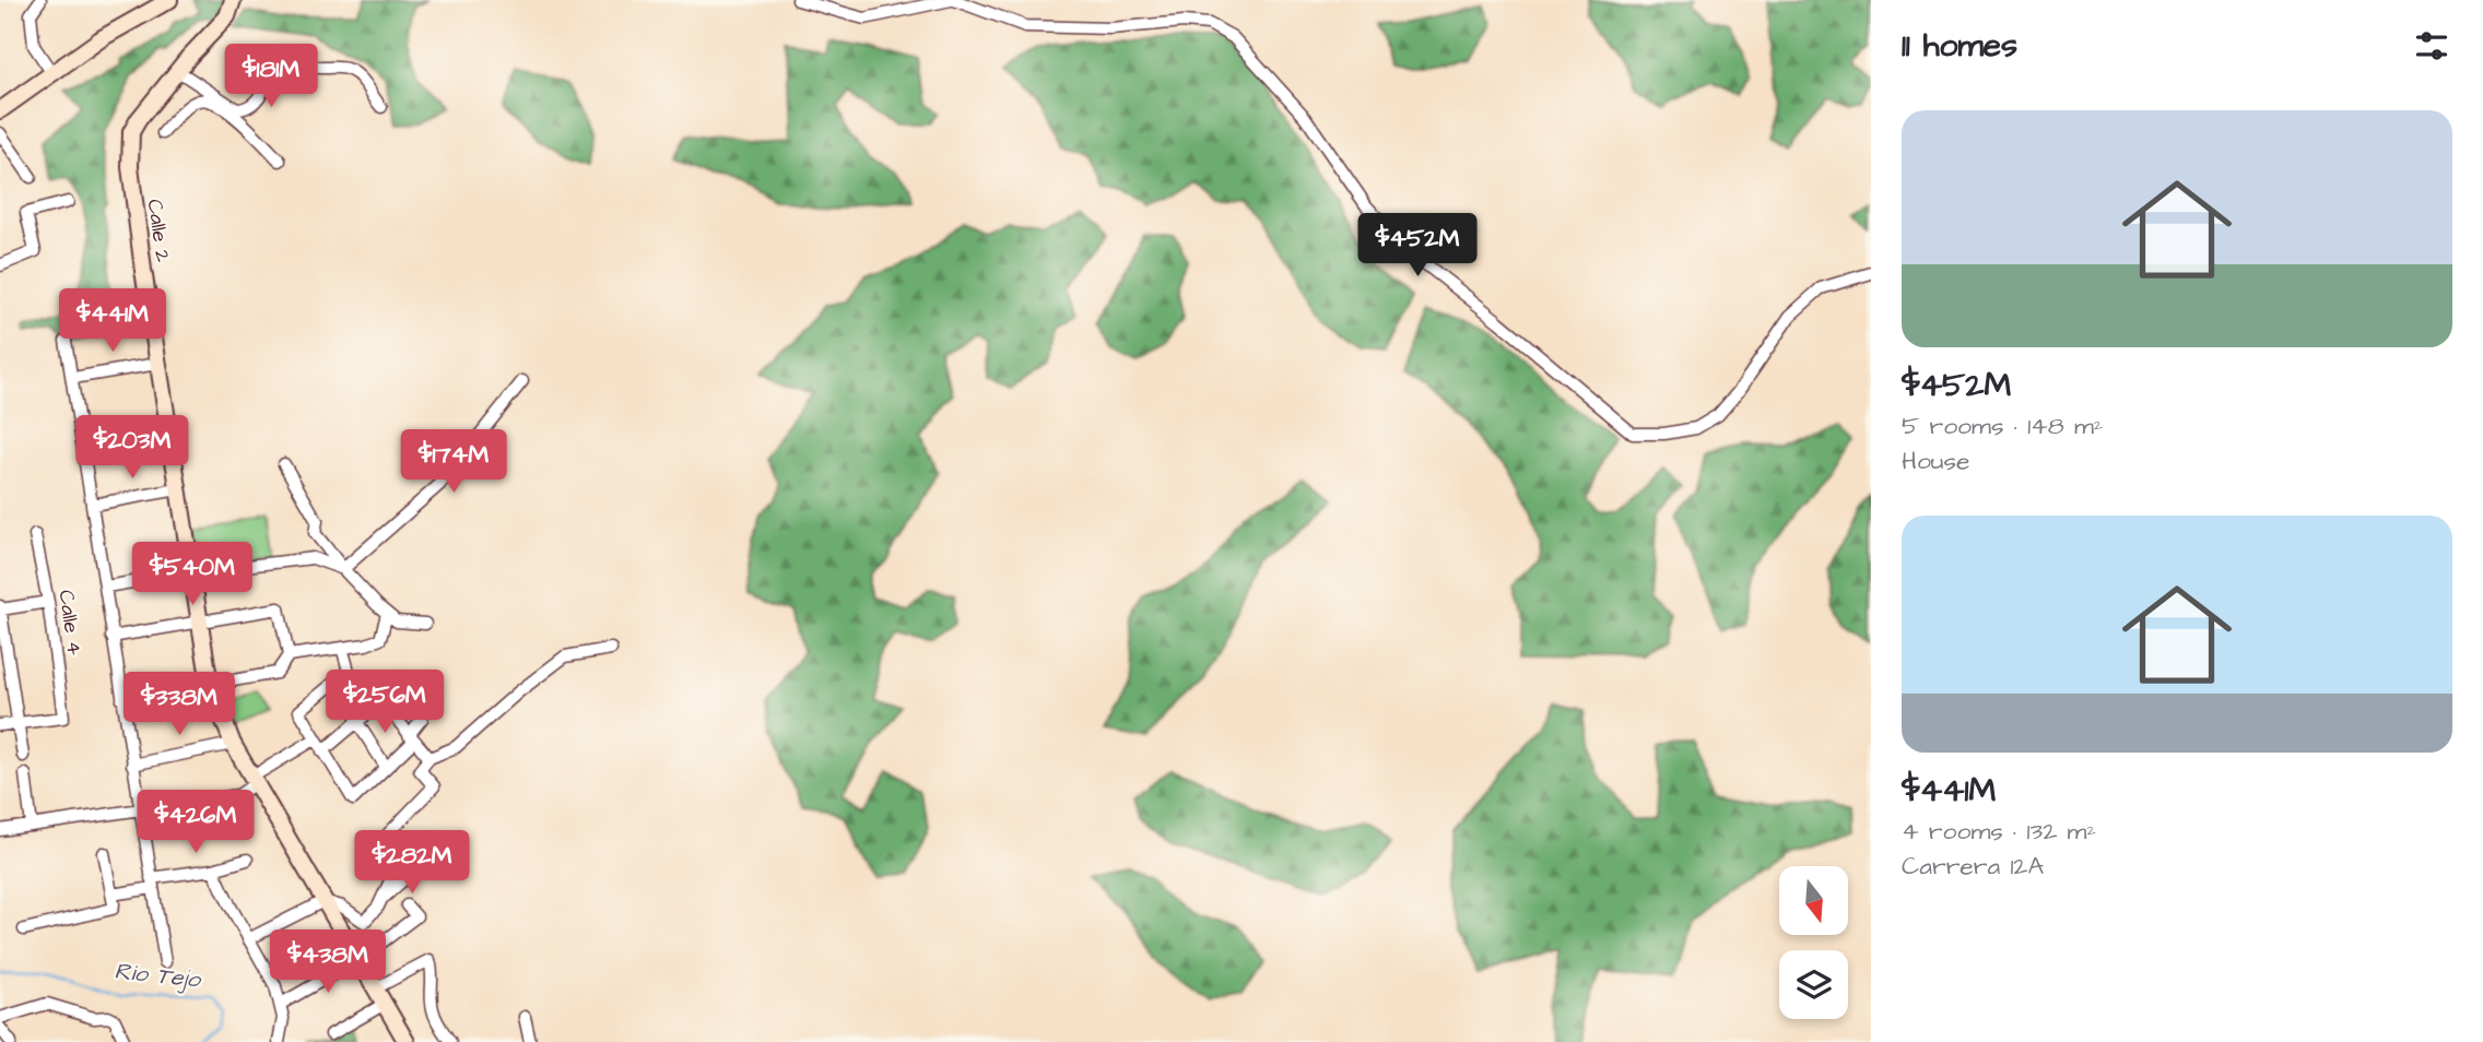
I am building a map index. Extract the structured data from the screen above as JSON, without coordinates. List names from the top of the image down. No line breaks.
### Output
{"streets":{"street":["Calle 2","Calle 4"]},"water":["Rio Tejo"],"north":"bottom","page":{"heading":"11 homes","price":["$181M","$452M","$441M","$203M","$174M","$540M","$256M","$338M","$426M","$282M","$438M"],"list":[{"name":"$452M","note":"5 rooms · 148 m² · House"},{"name":"$441M","note":"4 rooms · 132 m² · Carrera 12A"}]}}
